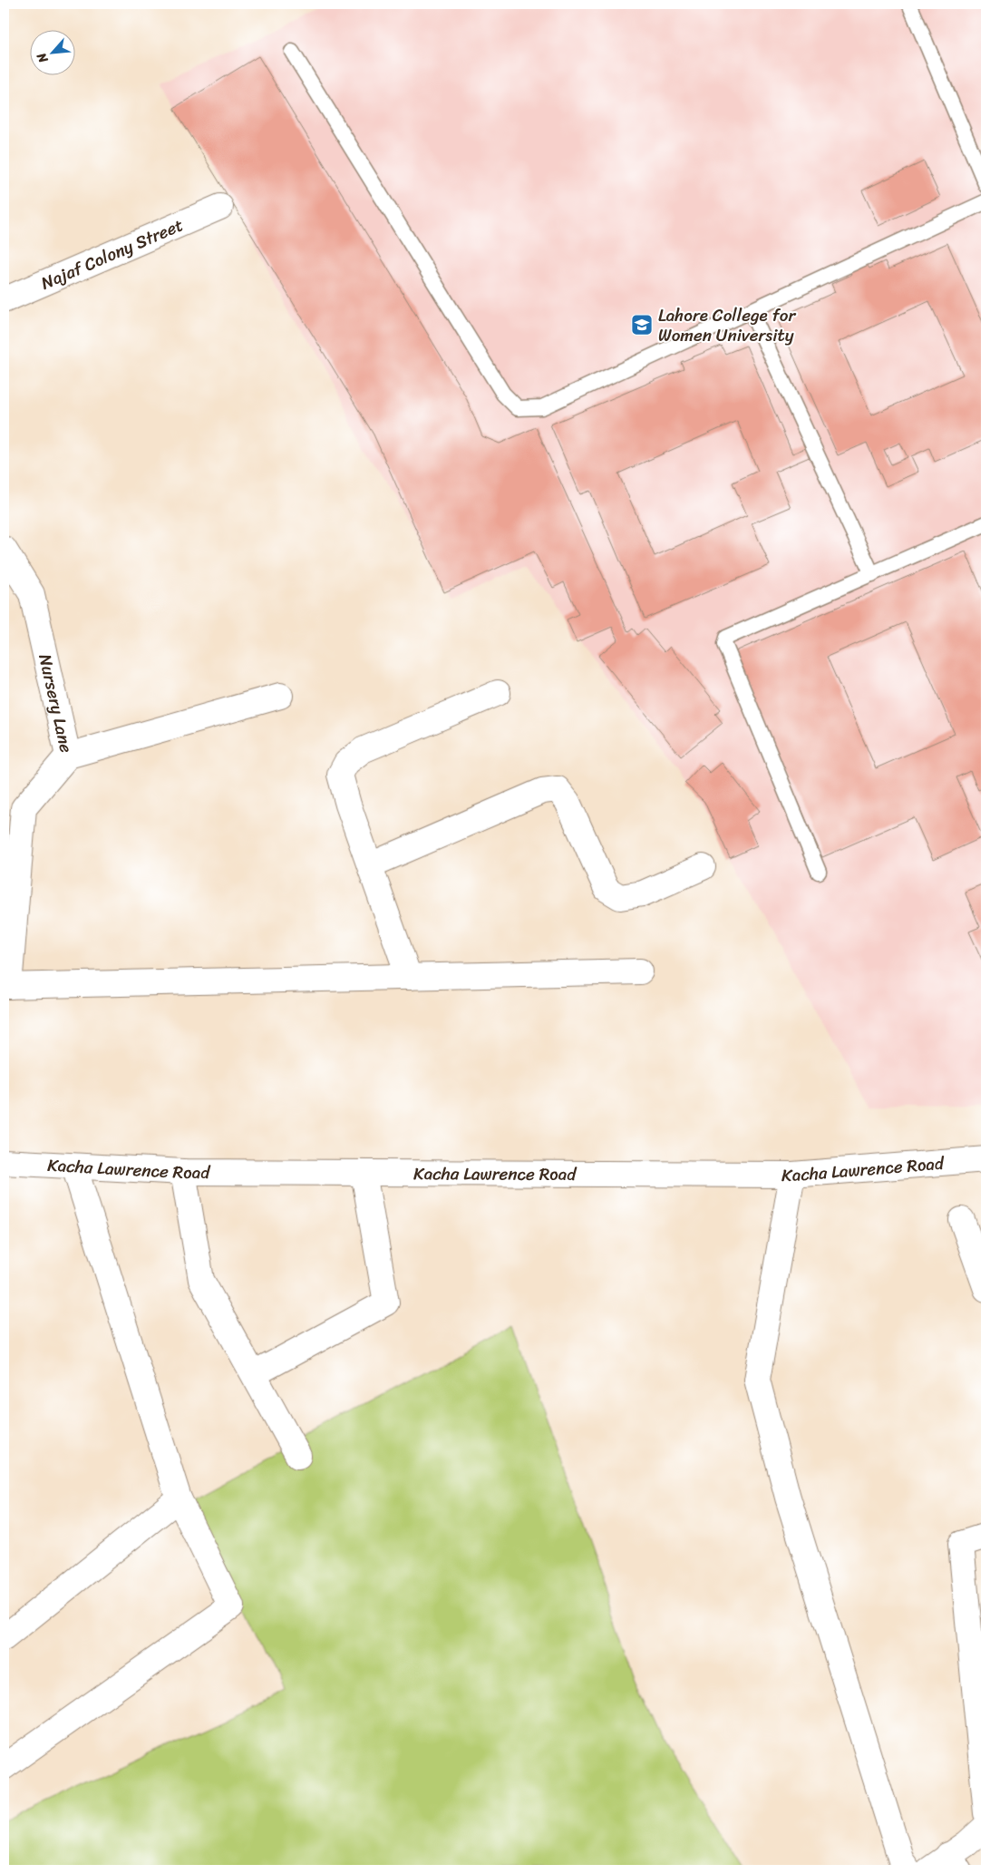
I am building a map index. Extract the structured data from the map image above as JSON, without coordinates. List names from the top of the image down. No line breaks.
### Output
{"streets":{"street":["Najaf Colony Street","Nursery Lane","Kacha Lawrence Road"]},"places":{"school or university":["Lahore College for Women University"]},"north":"bottom left"}
